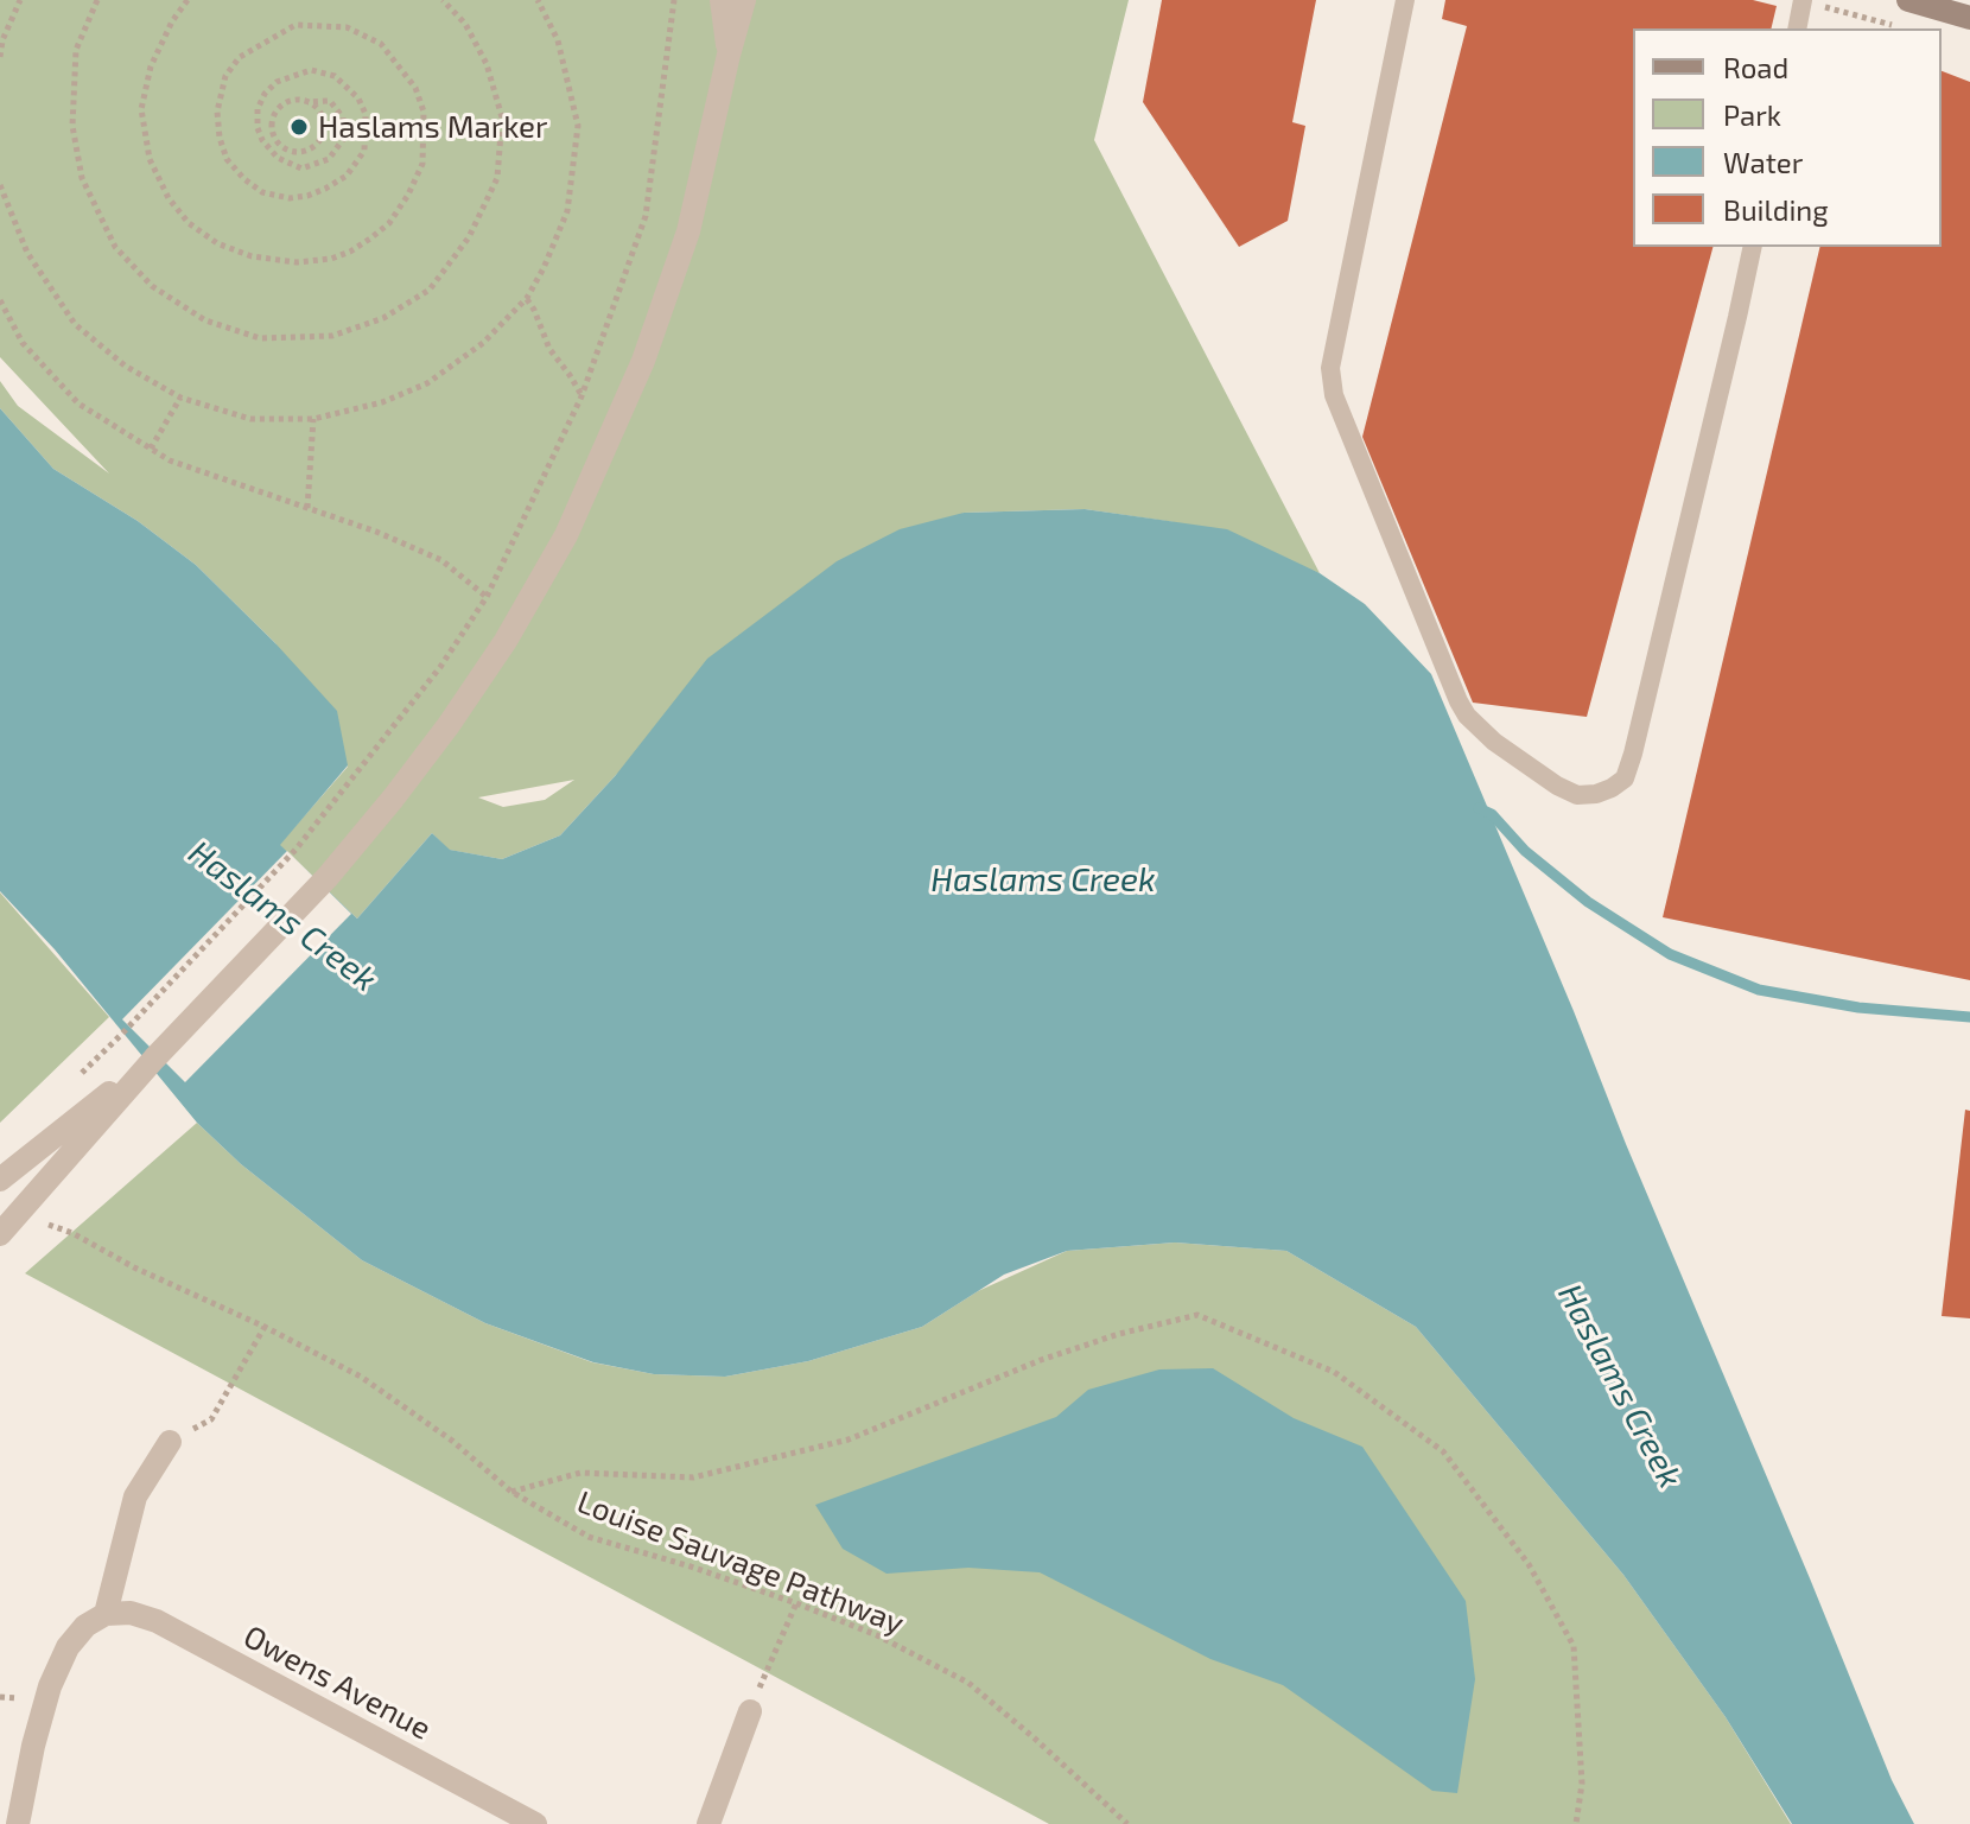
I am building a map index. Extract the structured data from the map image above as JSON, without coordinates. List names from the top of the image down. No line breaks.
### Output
{"streets":{"street":["Owens Avenue"],"path":["Louise Sauvage Pathway"]},"water":["Haslams Creek"],"places":["Haslams Marker"],"legend":["Road","Park","Water","Building"]}
